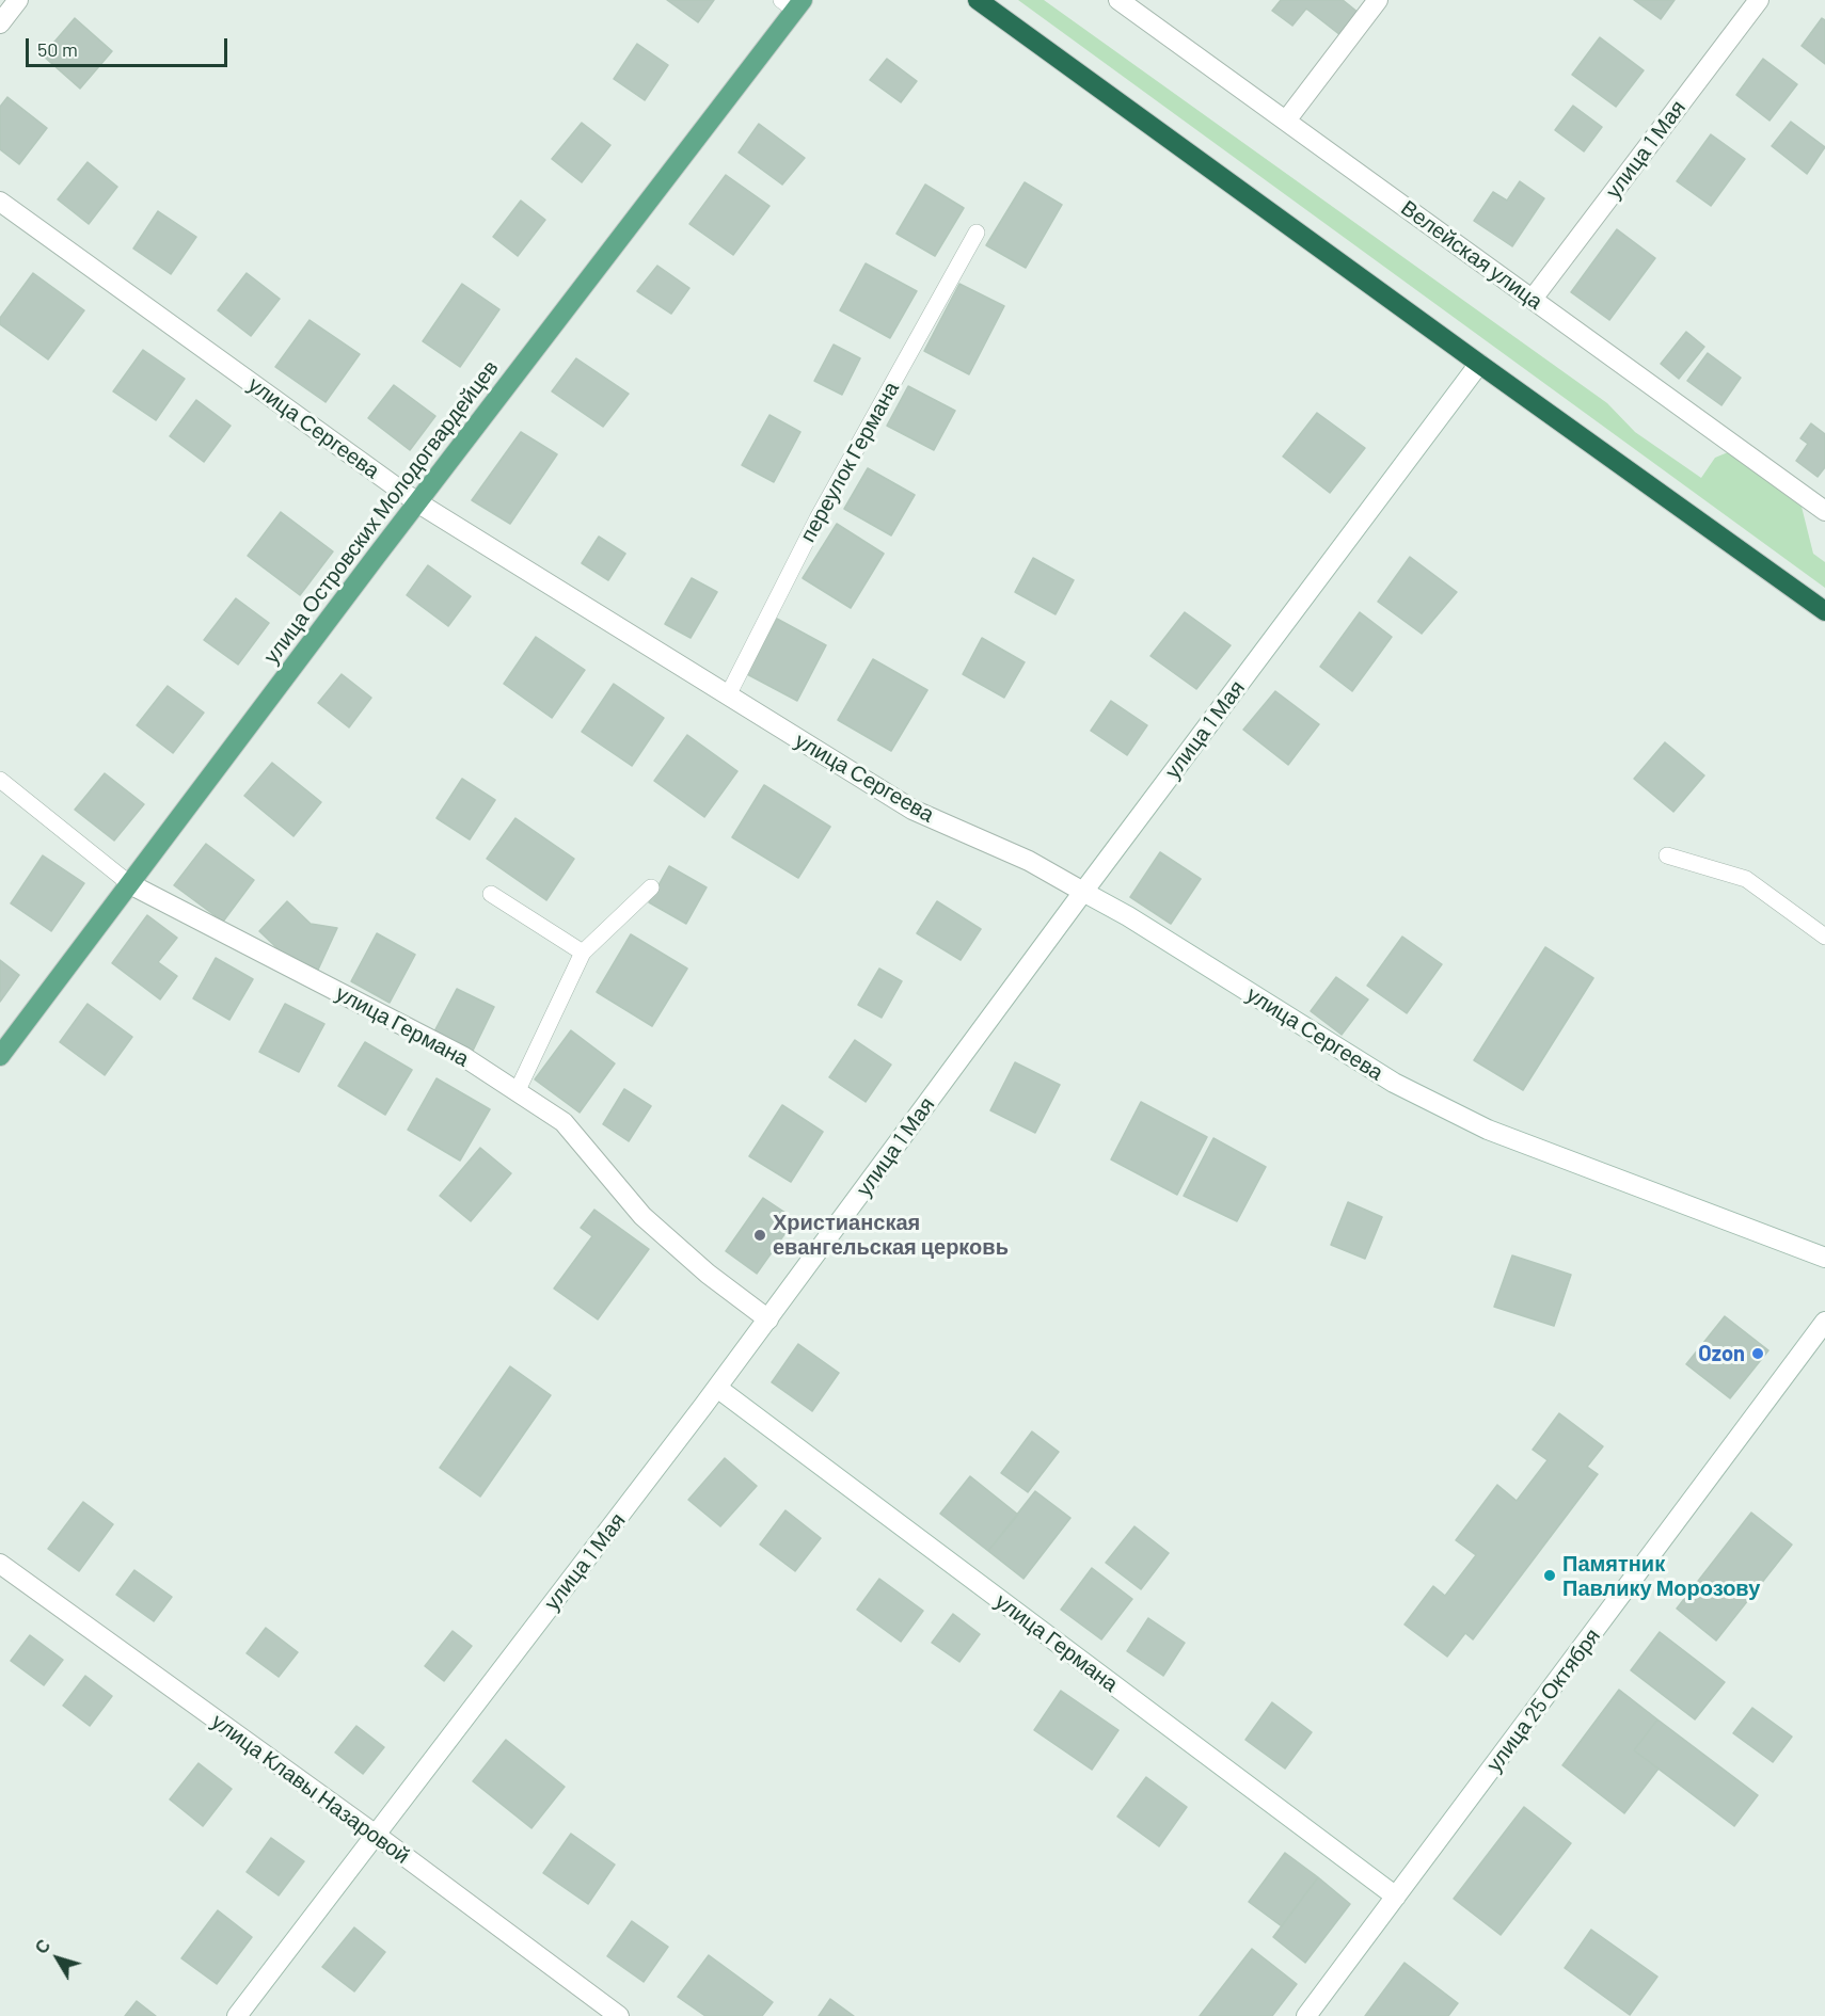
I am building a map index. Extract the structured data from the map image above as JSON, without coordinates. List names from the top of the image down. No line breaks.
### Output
{"streets":{"main road":["улица Островских Молодогвардейцев"],"street":["улица 1 Мая","Велейская улица","улица Сергеева","улица Германа","улица 25 Октября","улица Клавы Назаровой"],"lane":["переулок Германа"]},"crossings":[["улица 1 Мая","Велейская улица"],["улица 1 Мая","улица Сергеева"],["улица 1 Мая","улица Германа"],["улица 1 Мая","улица Клавы Назаровой"],["улица Сергеева","переулок Германа"],["улица Сергеева","улица Островских Молодогвардейцев"],["улица Островских Молодогвардейцев","улица Германа"],["улица Германа","улица 25 Октября"]],"places":["Христианская евангельская церковь","Ozon","Памятник Павлику Морозову"],"scale_bar":"50 m","north":"top left"}
